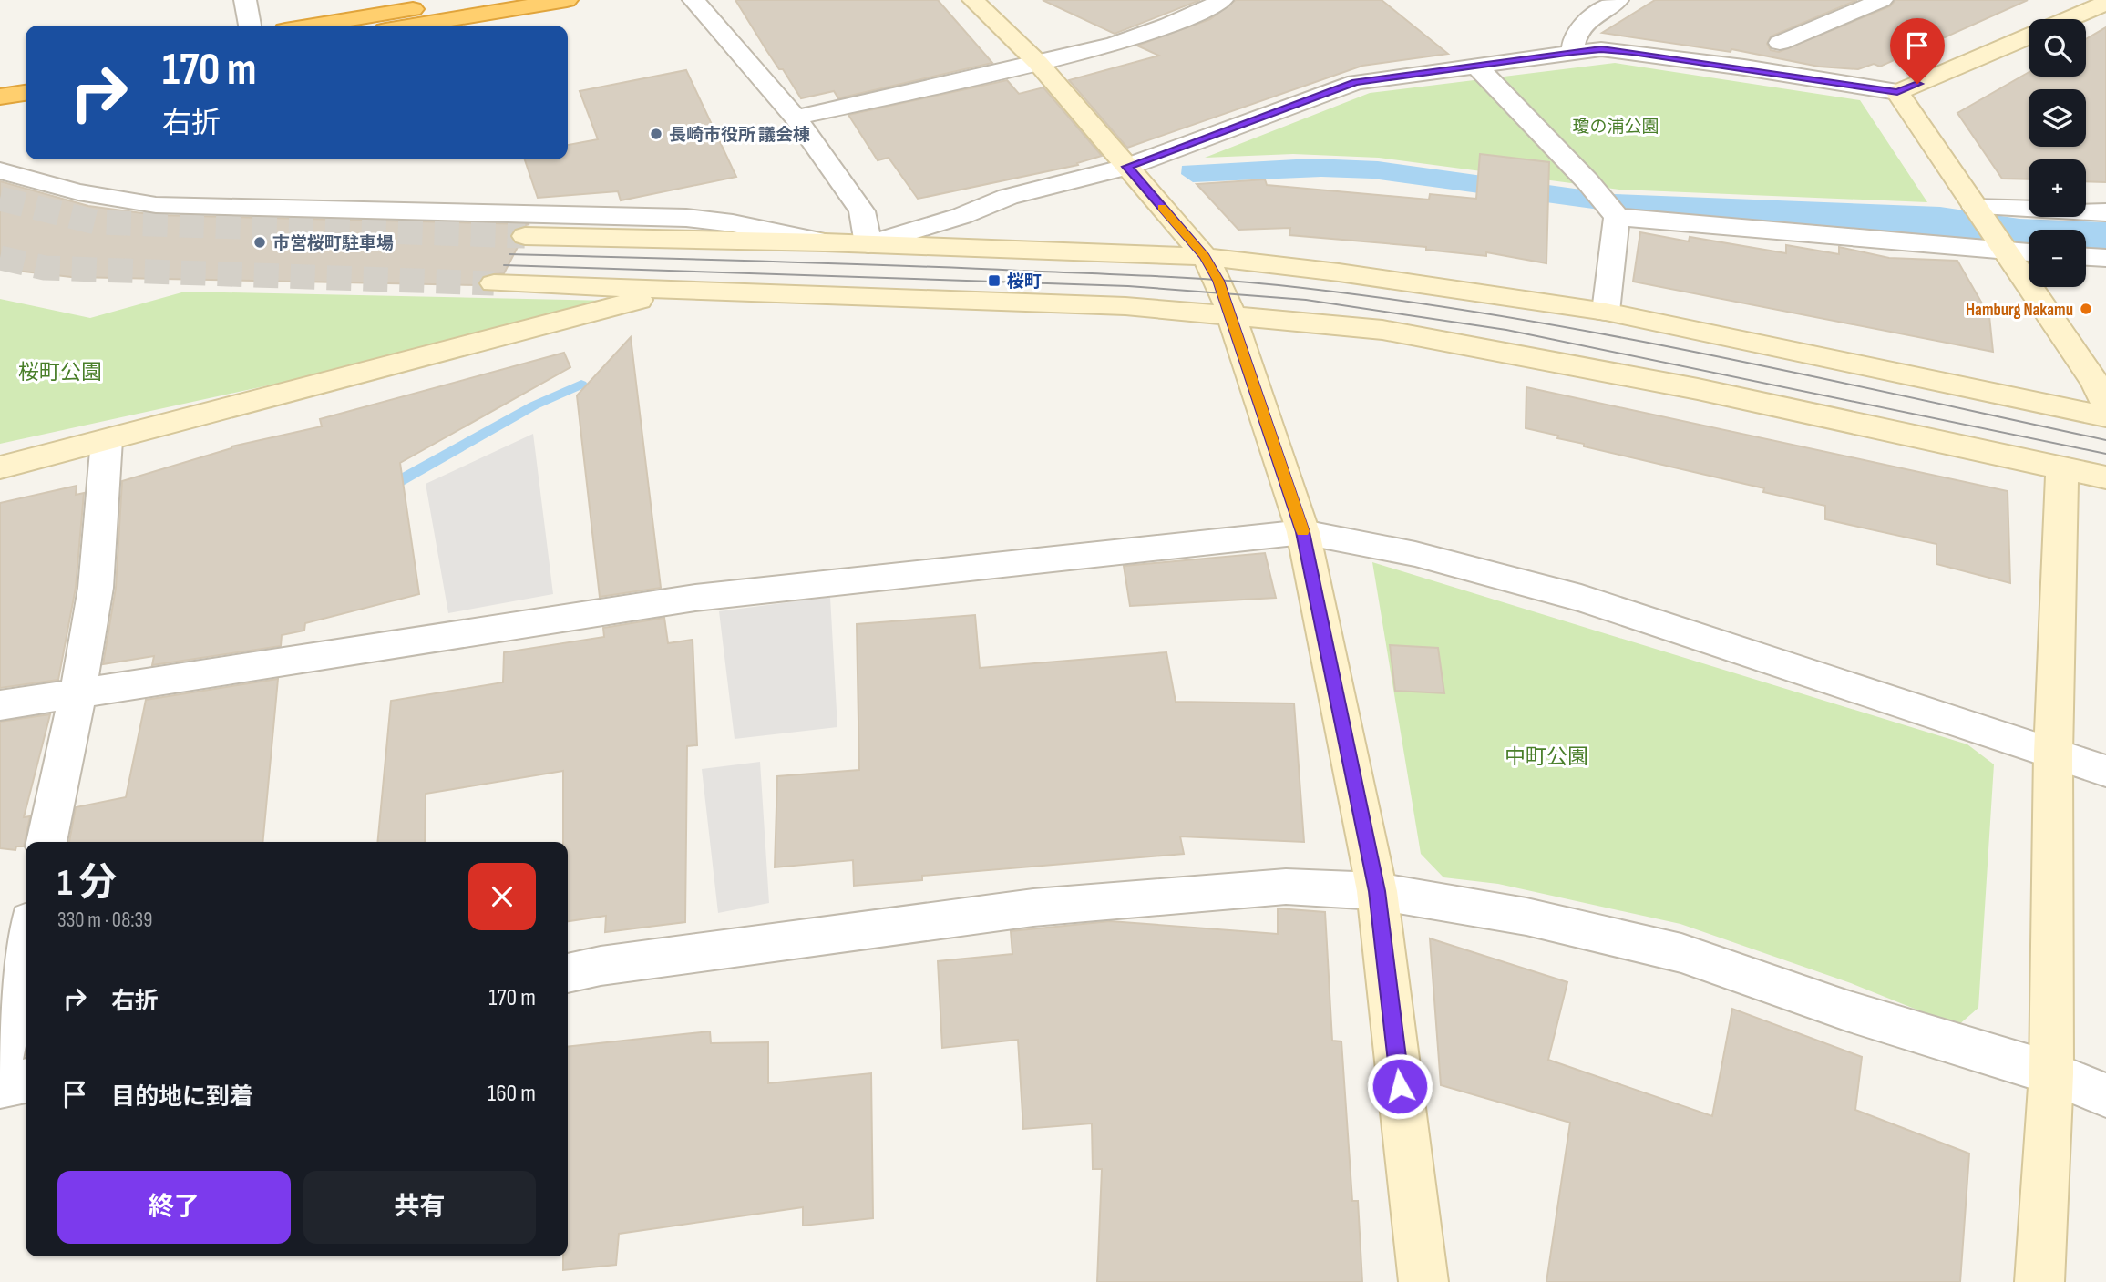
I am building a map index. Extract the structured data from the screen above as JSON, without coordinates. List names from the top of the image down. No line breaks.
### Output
{"parks":["瓊の浦公園","桜町公園","中町公園"],"places":{"other":["長崎市役所 議会棟","市営桜町駐車場","Hamburg Nakamu"],"transit":["桜町"]},"page":{"map_buttons":["+","−"],"turn":["170 m","右折"],"heading":["1 分","330 m · 08:39"],"list":[{"name":"右折","value":"170 m"},{"name":"目的地に到着","value":"160 m"}],"buttons":["終了","共有"]}}
